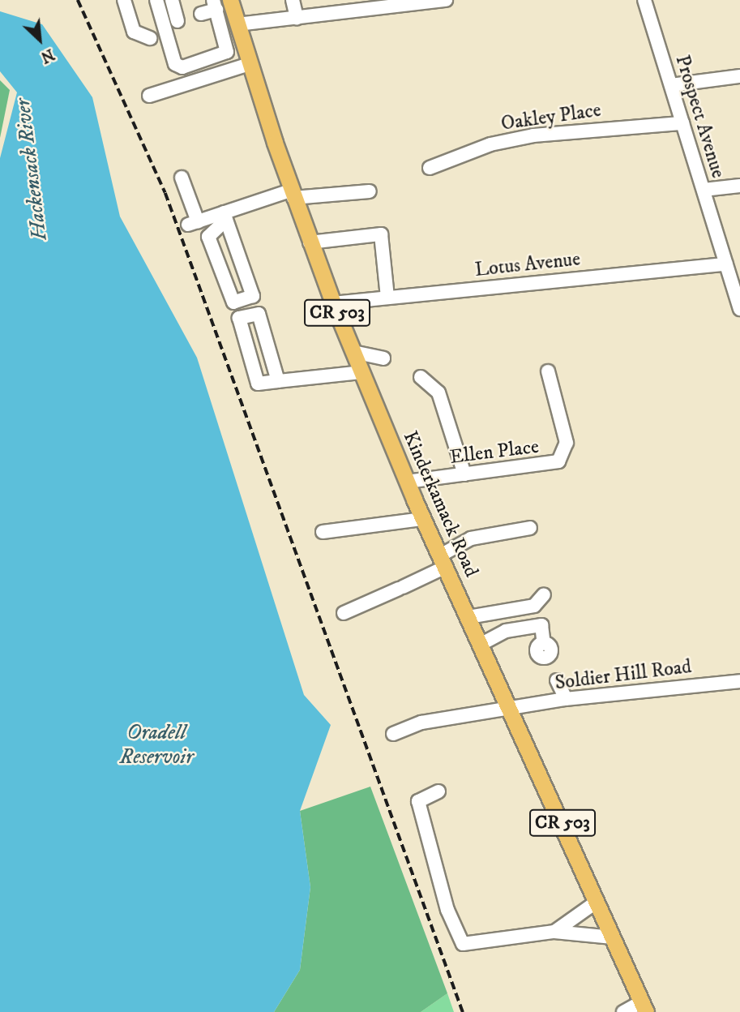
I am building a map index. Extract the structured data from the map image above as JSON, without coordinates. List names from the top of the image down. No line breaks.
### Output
{"streets":{"main road":["CR 503","Kinderkamack Road"],"street":["Prospect Avenue","Oakley Place","Lotus Avenue","Ellen Place","Soldier Hill Road"]},"crossings":[["Prospect Avenue","Oakley Place"],["Prospect Avenue","Lotus Avenue"],["Lotus Avenue","Kinderkamack Road"],["Ellen Place","Kinderkamack Road"],["Kinderkamack Road","Soldier Hill Road"]],"water":["Hackensack River","Oradell Reservoir"],"north":"bottom right"}
